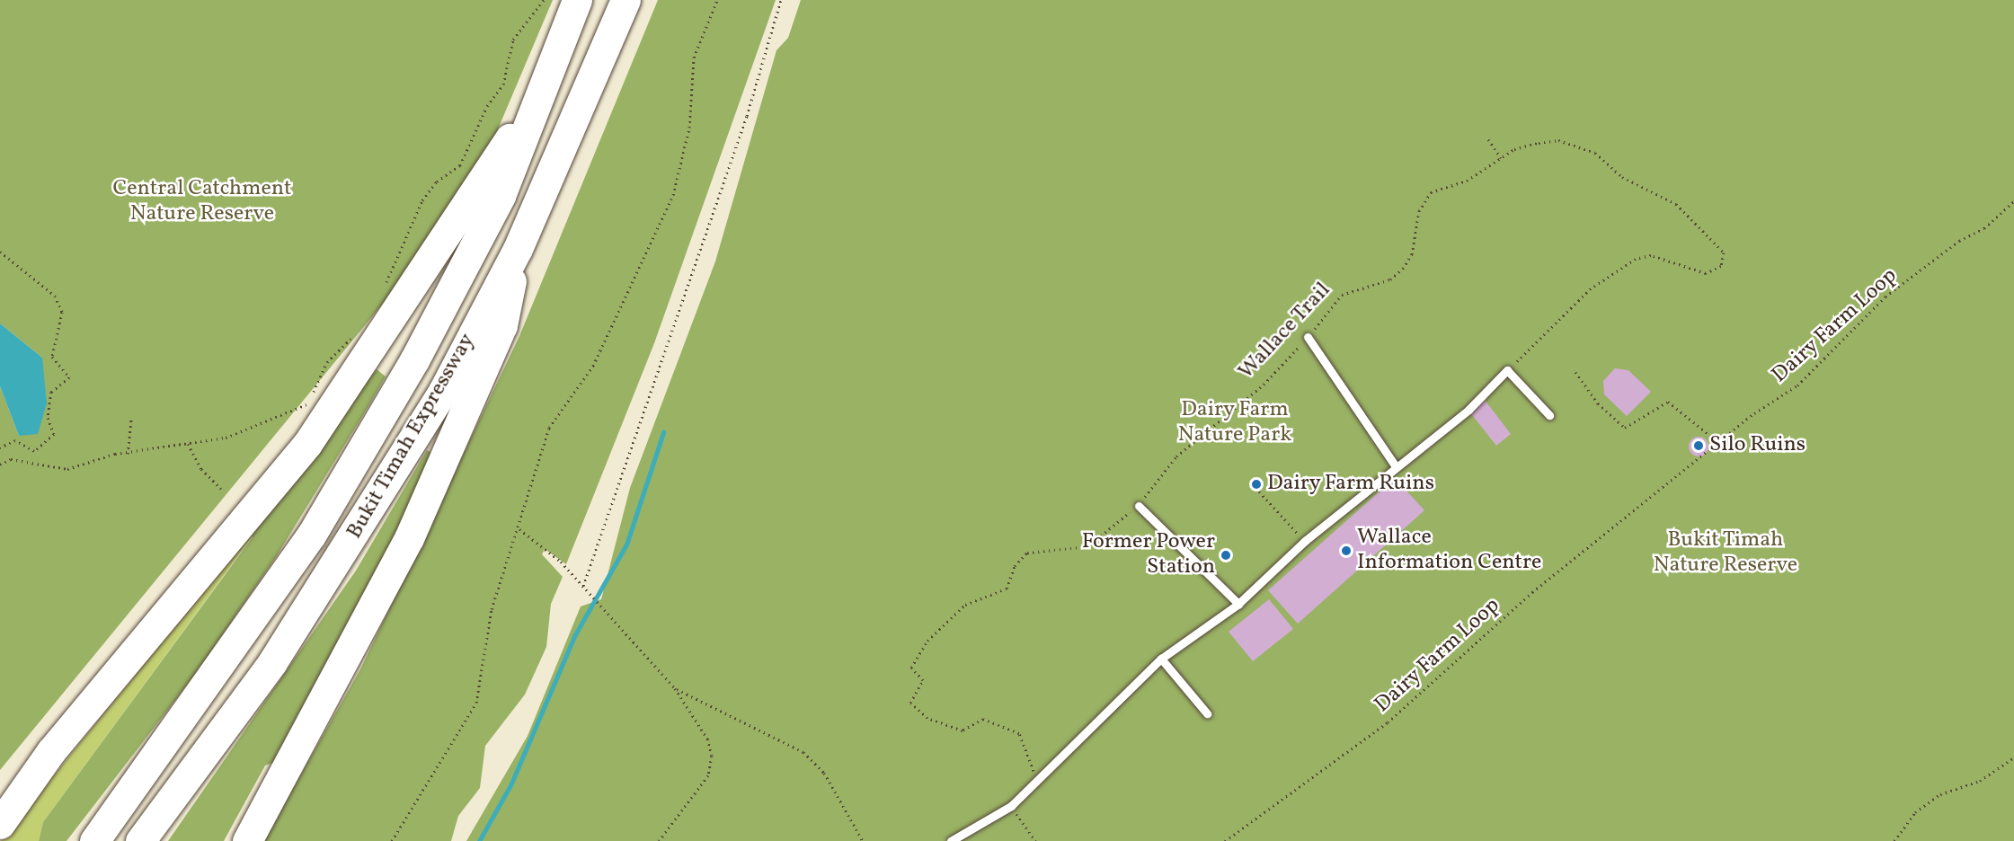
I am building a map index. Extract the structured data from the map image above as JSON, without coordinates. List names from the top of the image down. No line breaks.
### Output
{"streets":{"highway":["Bukit Timah Expressway"],"path":["Dairy Farm Loop","Wallace Trail"]},"parks":["Central Catchment Nature Reserve","Dairy Farm Nature Park","Bukit Timah Nature Reserve"],"places":["Silo Ruins","Dairy Farm Ruins","Wallace Information Centre","Former Power Station"]}
